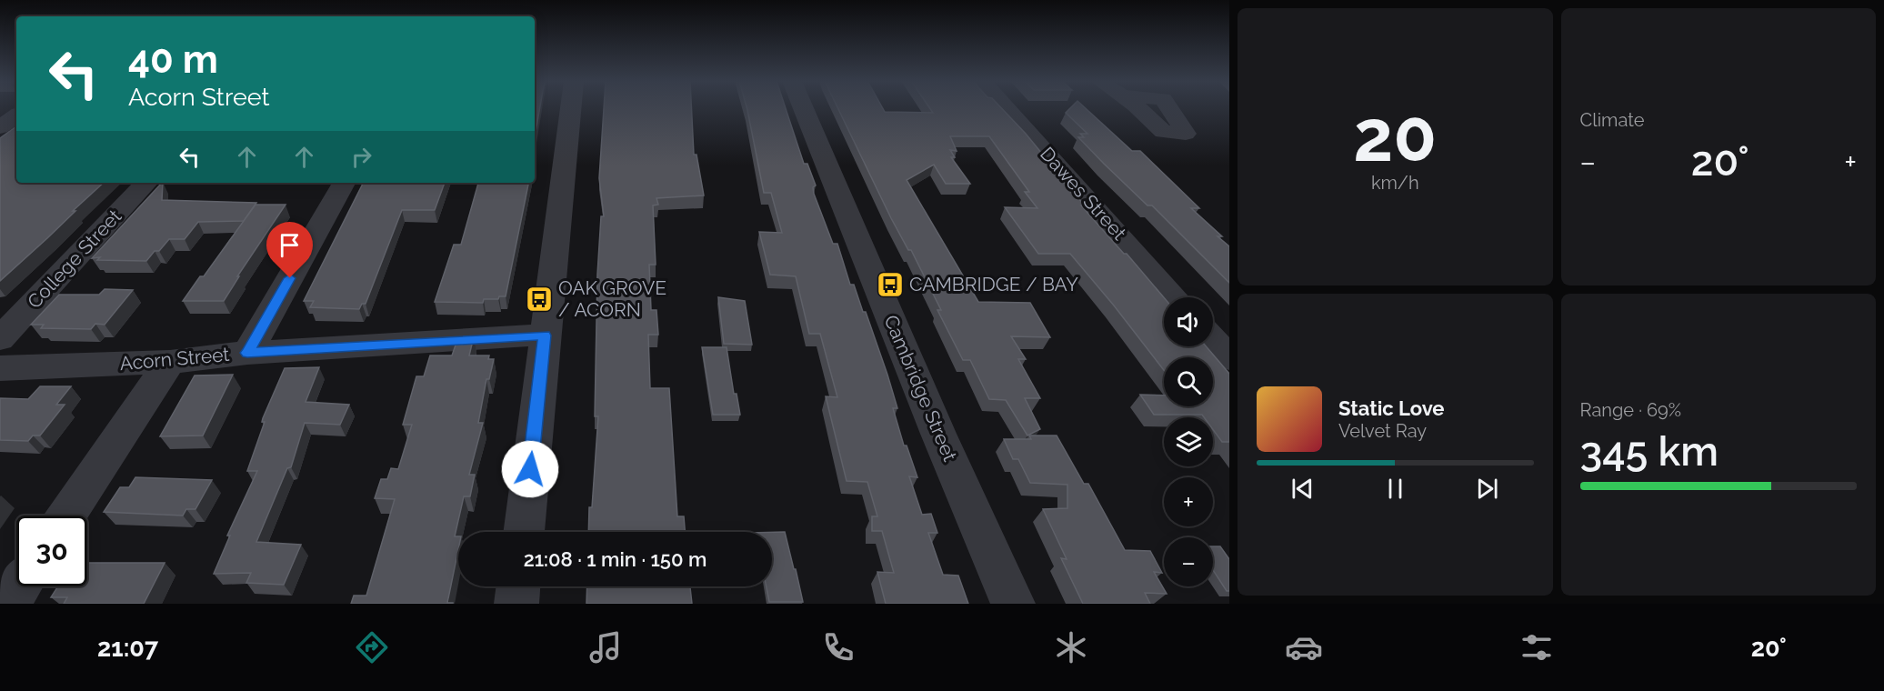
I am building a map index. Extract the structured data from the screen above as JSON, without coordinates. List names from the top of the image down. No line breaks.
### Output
{"streets":{"street":["Dawes Street","College Street","Acorn Street","Cambridge Street"]},"places":{"bus stop":["CAMBRIDGE / BAY","OAK GROVE / ACORN"]},"page":{"tile":[["20","km/h"],"Climate",["Range · 69%","345 km"]],"turn":["40 m","Acorn Street"],"heat":["−","20°","+"],"map_buttons":["+","−"],"song":["Static Love","Velvet Ray"],"limit":"30","trip":"21:08 · 1 min · 150 m","tabs":["21:07","20°"]}}
